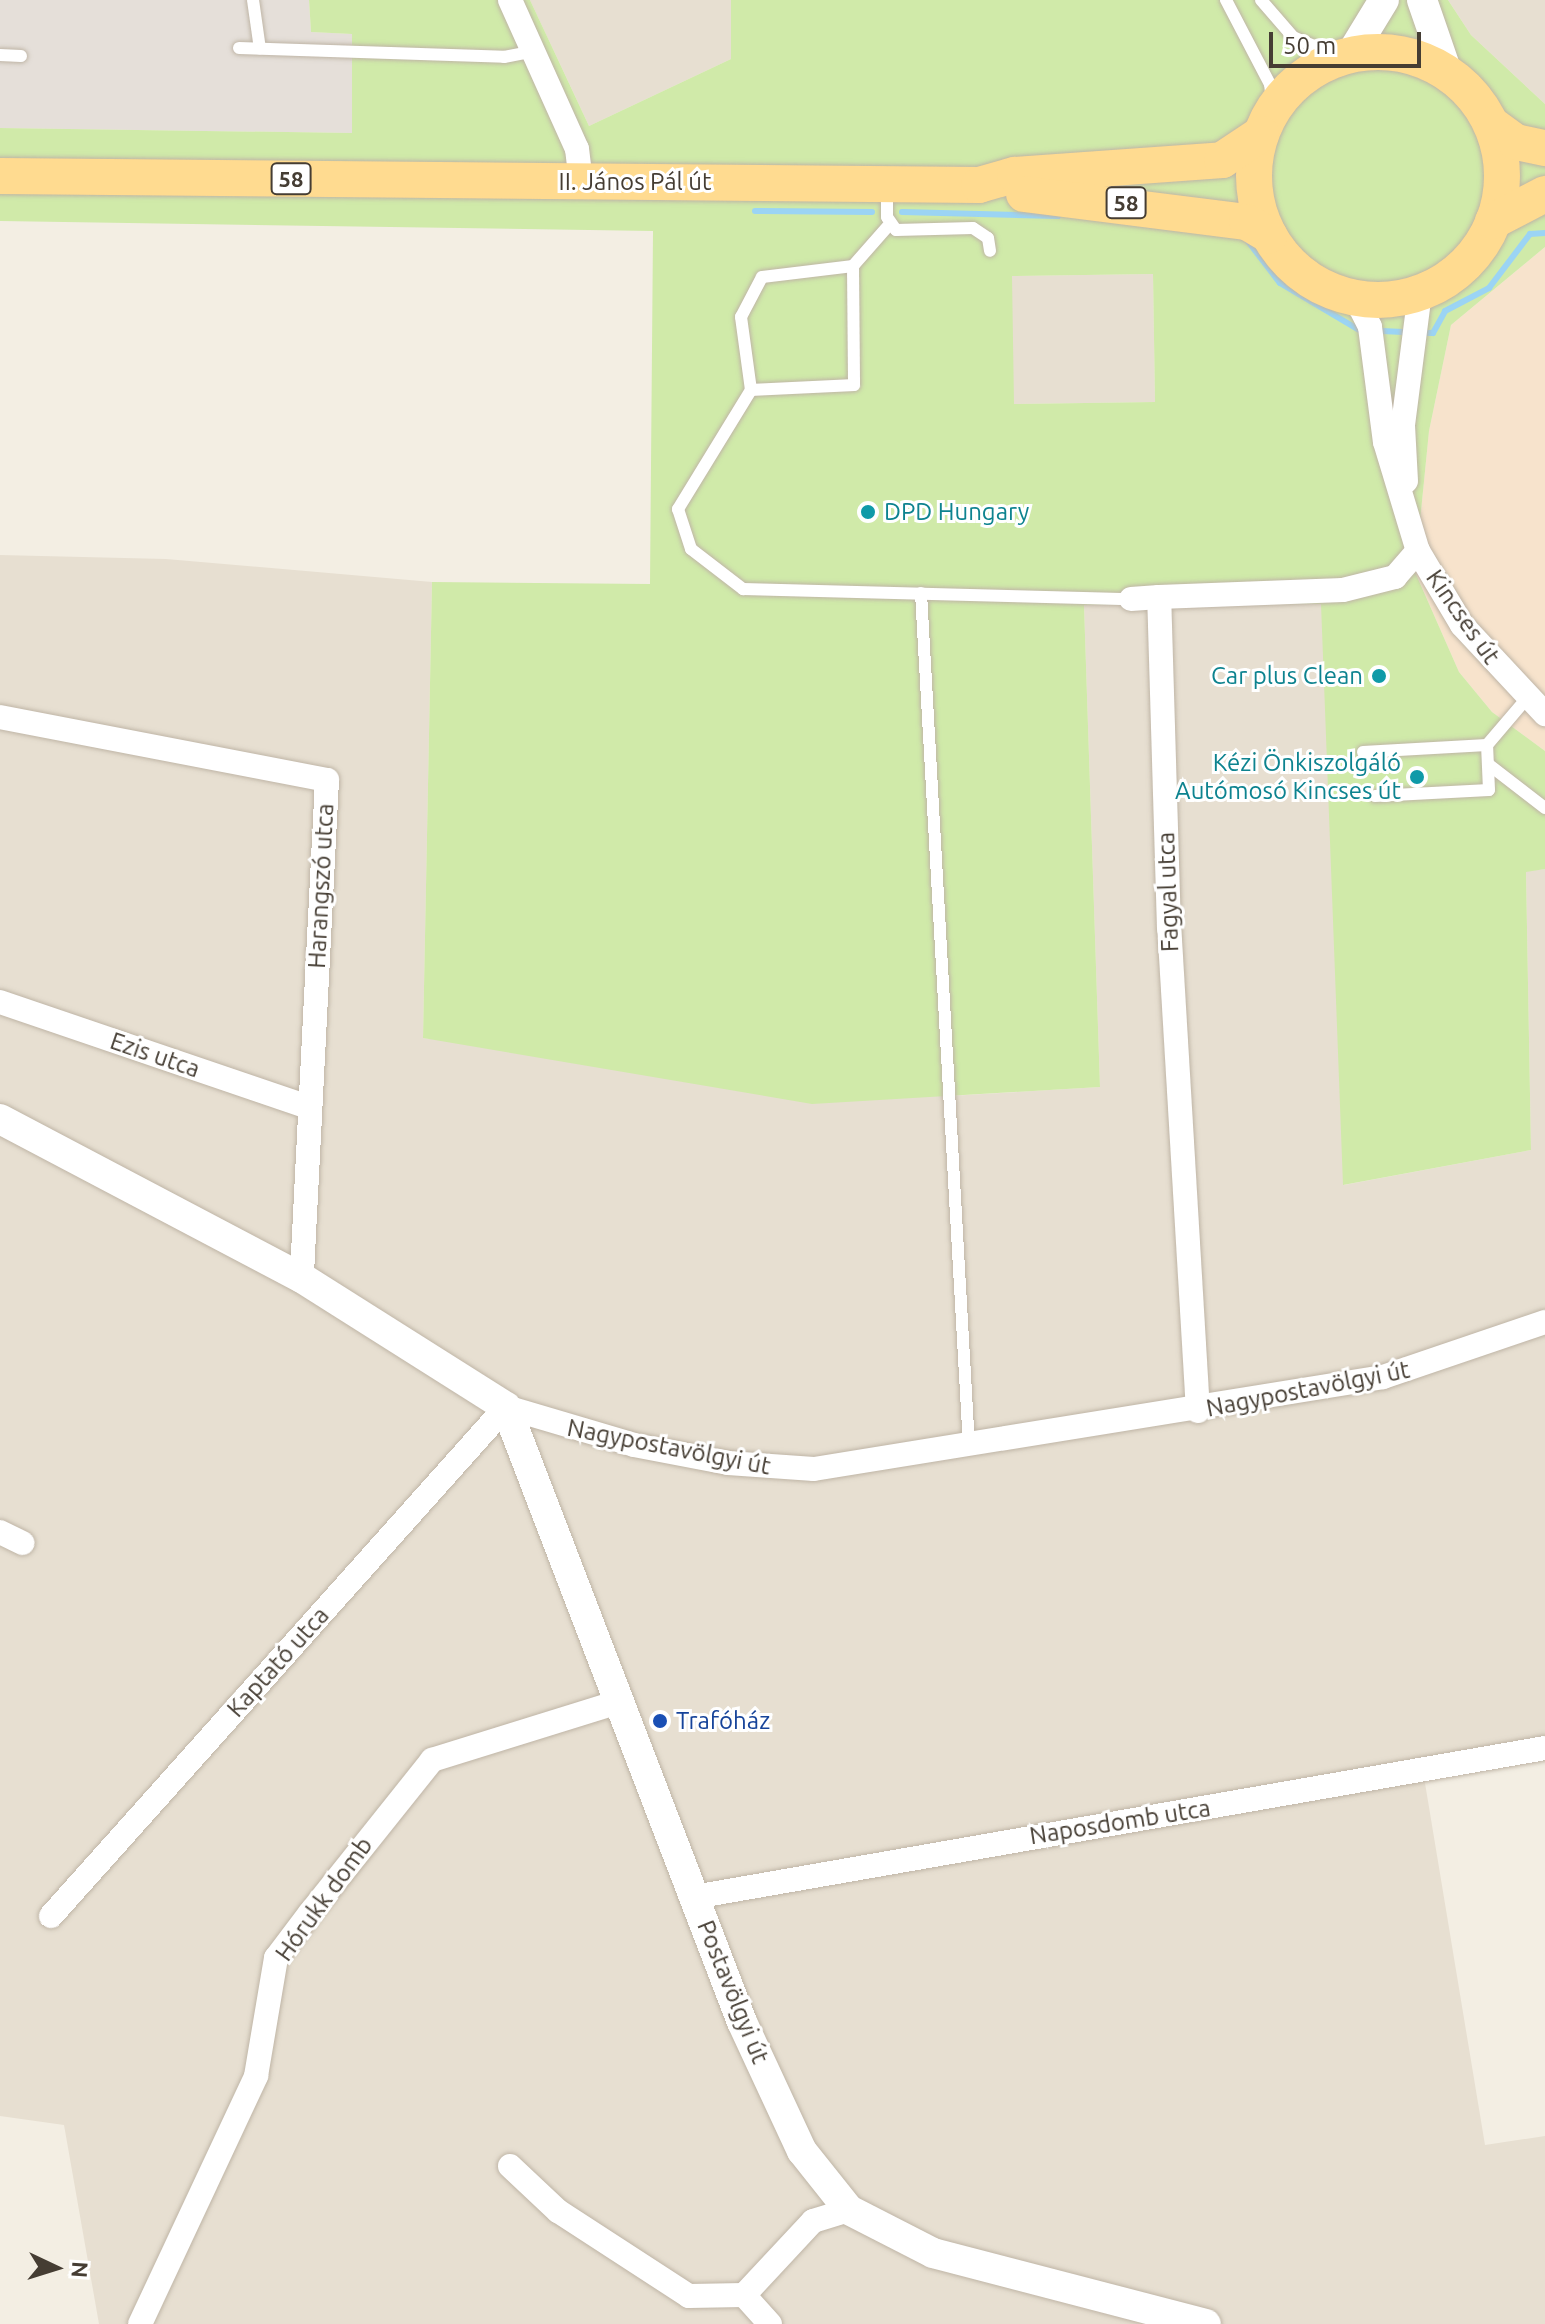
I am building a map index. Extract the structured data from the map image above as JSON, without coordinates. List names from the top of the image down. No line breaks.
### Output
{"streets":{"main road":["58","II. János Pál út"],"street":["Kincses út","Harangszó utca","Fagyal utca","Ezis utca","Nagypostavölgyi út","Kaptató utca","Naposdomb utca","Hórukk domb","Postavölgyi út"]},"crossings":[["58","II. János Pál út"],["Harangszó utca","Ezis utca"],["Harangszó utca","Nagypostavölgyi út"],["Fagyal utca","Nagypostavölgyi út"],["Nagypostavölgyi út","Kaptató utca"],["Nagypostavölgyi út","Postavölgyi út"],["Kaptató utca","Postavölgyi út"],["Naposdomb utca","Postavölgyi út"],["Hórukk domb","Postavölgyi út"]],"places":["DPD Hungary","Car plus Clean","Kézi Önkiszolgáló Autómosó Kincses út","Trafóház"],"scale_bar":"50 m","north":"right"}
